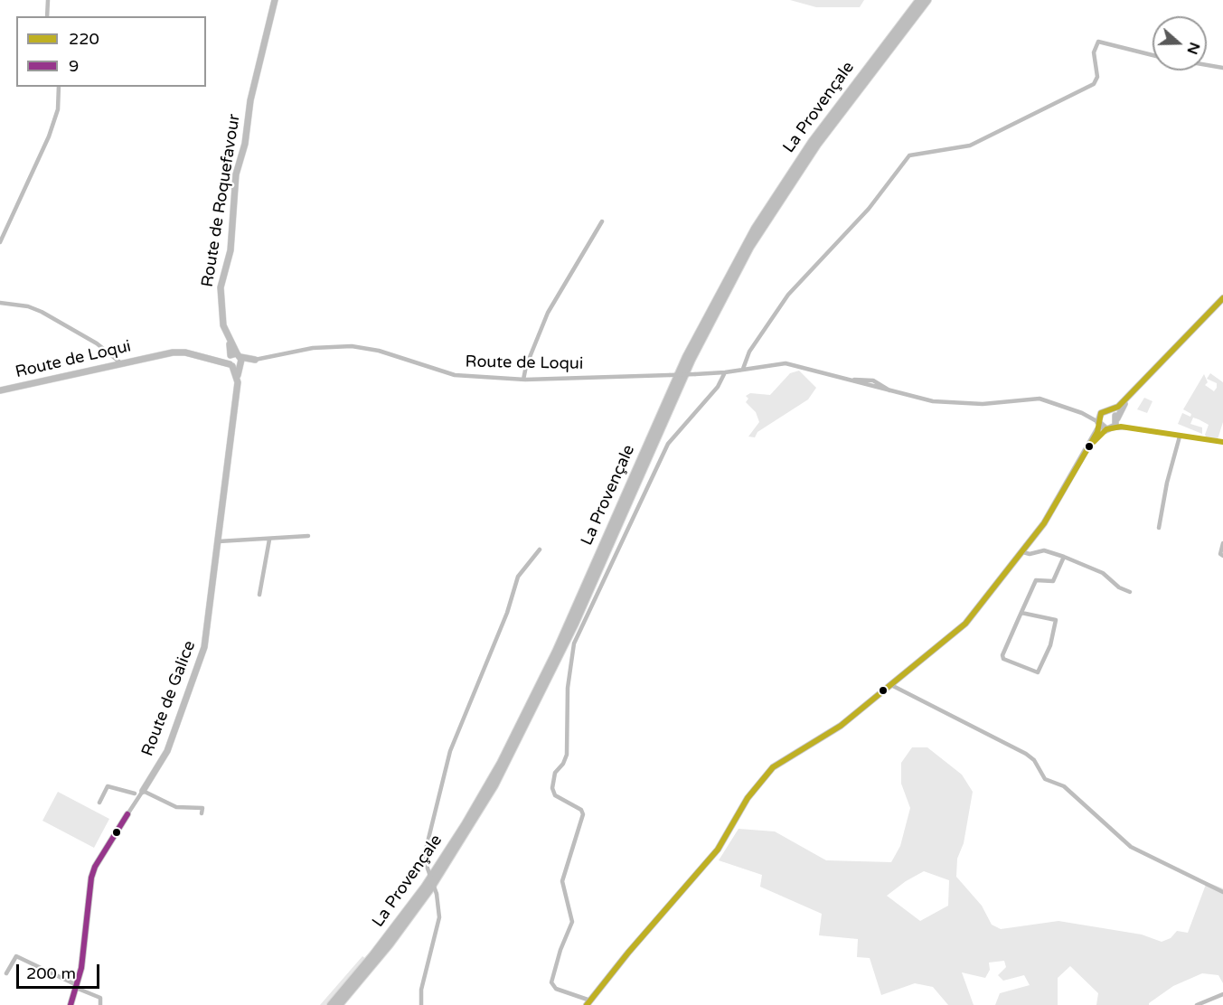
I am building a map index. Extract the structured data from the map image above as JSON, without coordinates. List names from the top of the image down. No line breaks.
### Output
{"streets":{"highway":["La Provençale"],"main road":["Route de Roquefavour","Route de Loqui","Route de Galice"]},"crossings":[["Route de Roquefavour","Route de Loqui"],["Route de Roquefavour","Route de Galice"],["Route de Loqui","Route de Galice"]],"lines":["transit line 220","transit line 9"],"legend":["220","9"],"scale_bar":"200 m","north":"right"}
